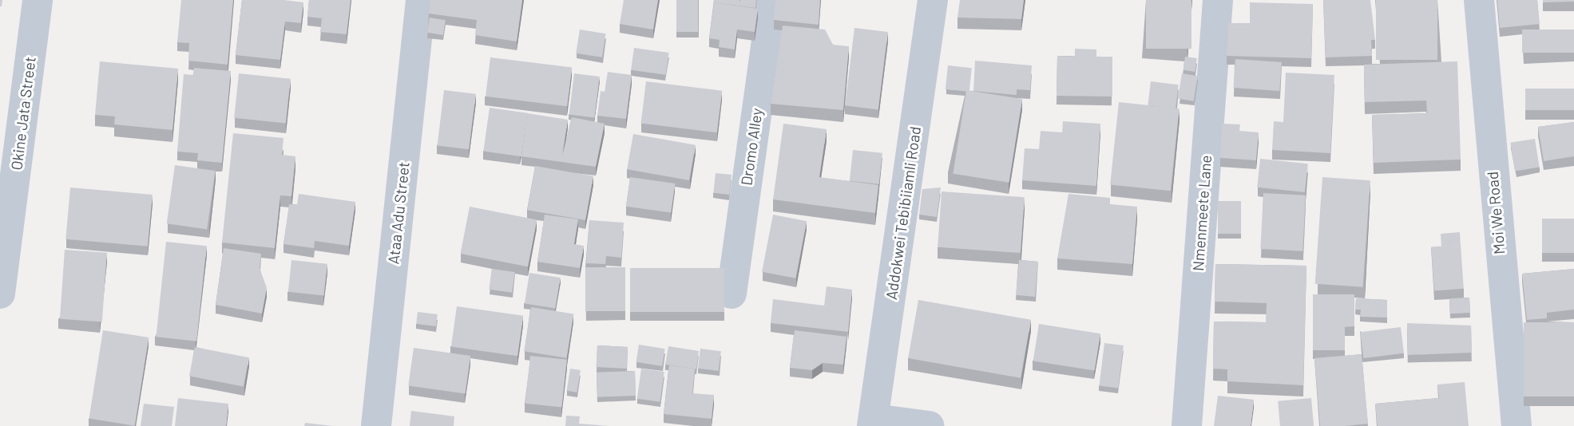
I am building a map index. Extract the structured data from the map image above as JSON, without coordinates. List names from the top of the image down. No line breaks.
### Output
{"streets":{"street":["Okine Jata Street","Dromo Alley","Ataa Adu Street","Addokwei Tebibiiamli Road","Nmenmeete Lane","Moi We Road"]}}
